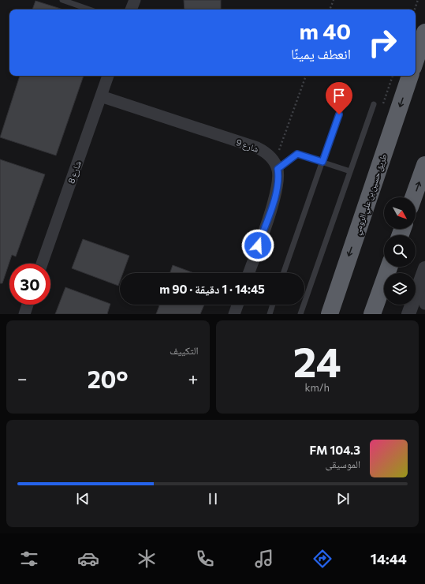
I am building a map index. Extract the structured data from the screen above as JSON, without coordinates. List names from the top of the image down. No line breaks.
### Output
{"streets":{"highway":["طريق حسين بن علي الرومي"],"street":["شارع 9","شارع 8"]},"crossings":[["شارع 9","شارع 8"]],"north":"bottom right","page":{"turn":["40 m","انعطف يمينًا"],"limit":"30","trip":"14:45 · 1 دقيقة · 90 m","tile":[["24","km/h"],"التكييف"],"heat":["−","20°","+"],"song":["104.3 FM","الموسيقى"],"tabs":"14:44"}}
